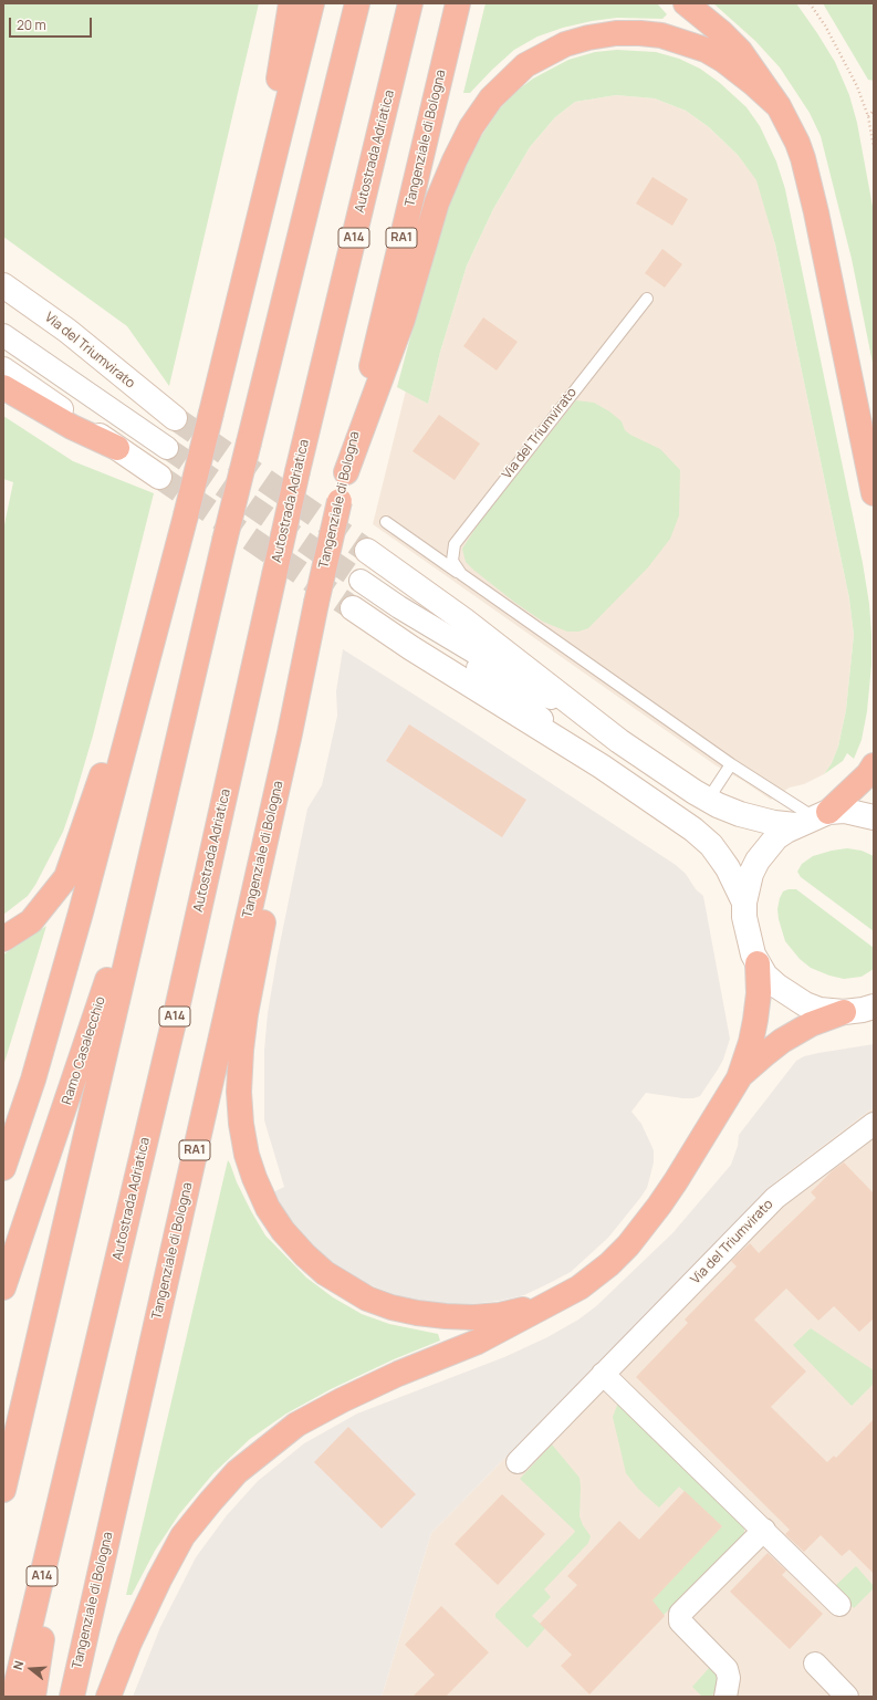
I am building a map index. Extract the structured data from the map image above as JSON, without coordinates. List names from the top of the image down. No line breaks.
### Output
{"streets":{"highway":["Tangenziale di Bologna","Autostrada Adriatica","A14","RA1","Ramo Casalecchio"],"main road":["Via del Triumvirato"]},"crossings":[["Autostrada Adriatica","A14"]],"scale_bar":"20 m","north":"left"}
